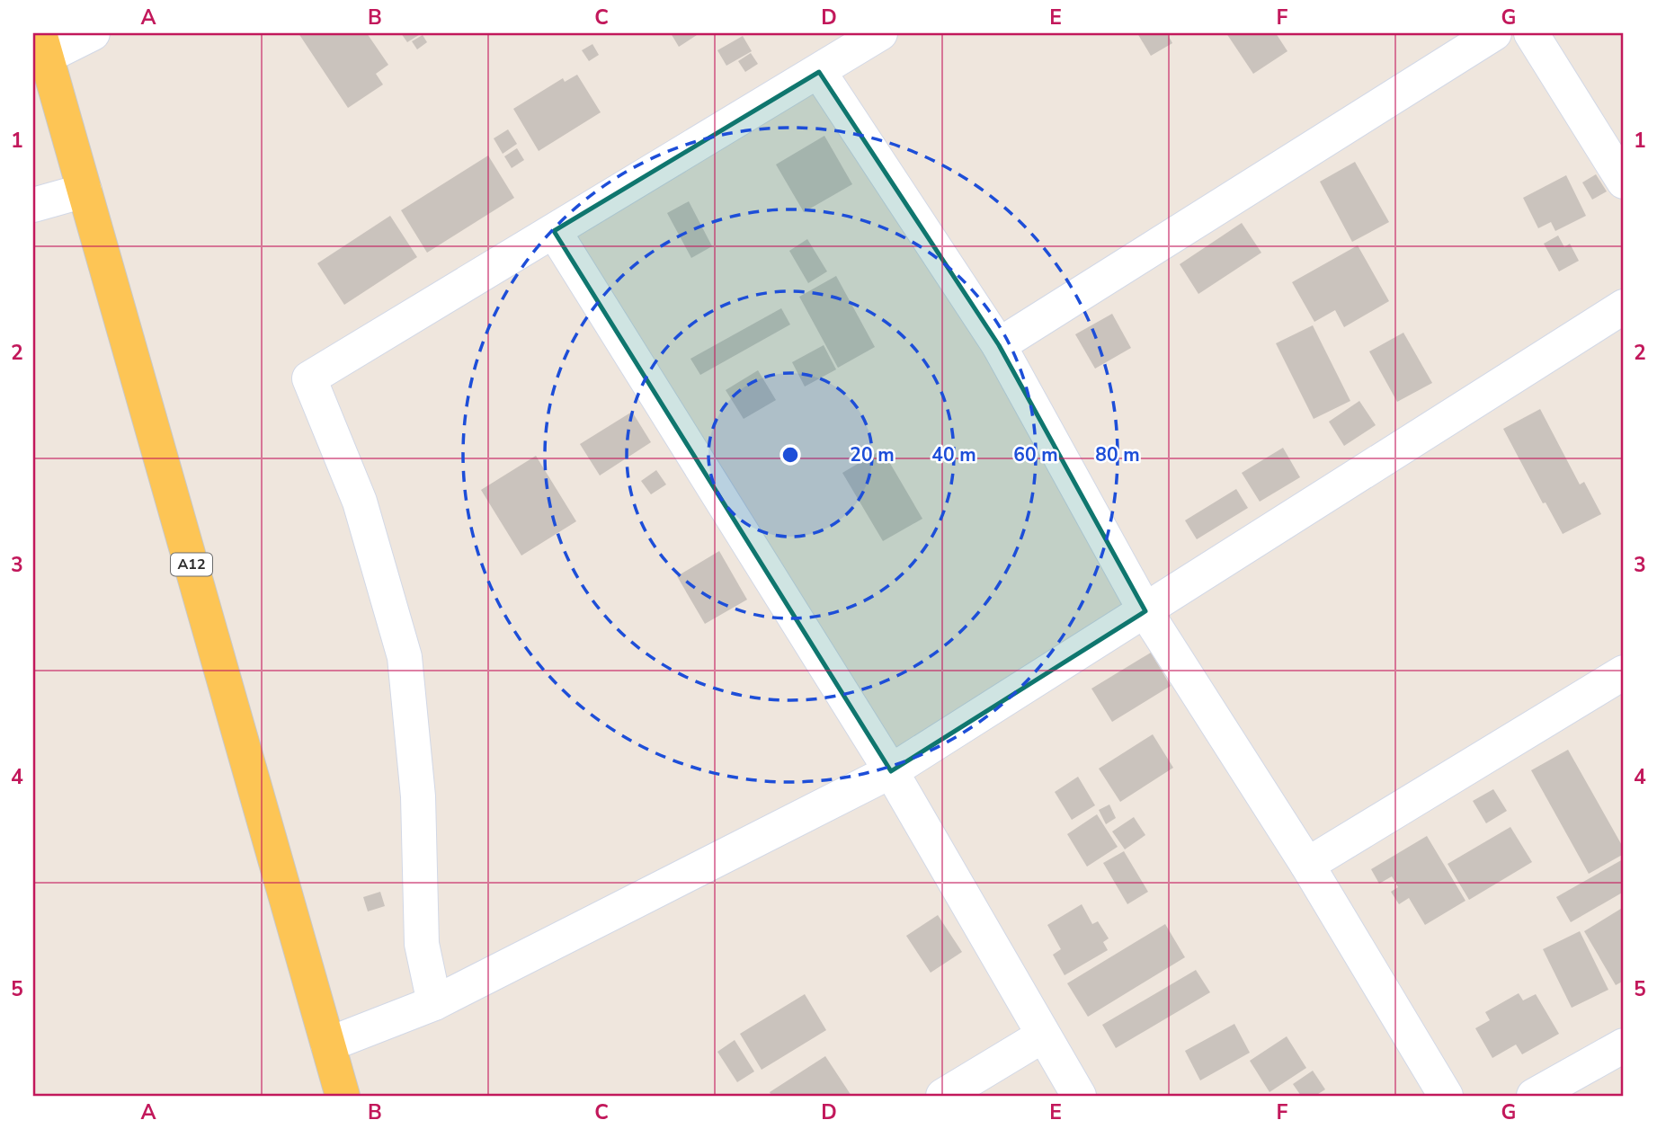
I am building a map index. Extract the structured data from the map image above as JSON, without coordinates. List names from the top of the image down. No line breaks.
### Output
{"streets":{"main road":["A12"]},"grid":{"columns":["A","B","C","D","E","F","G"],"rows":["1","2","3","4","5"]},"rings":["20 m","40 m","60 m","80 m"]}
